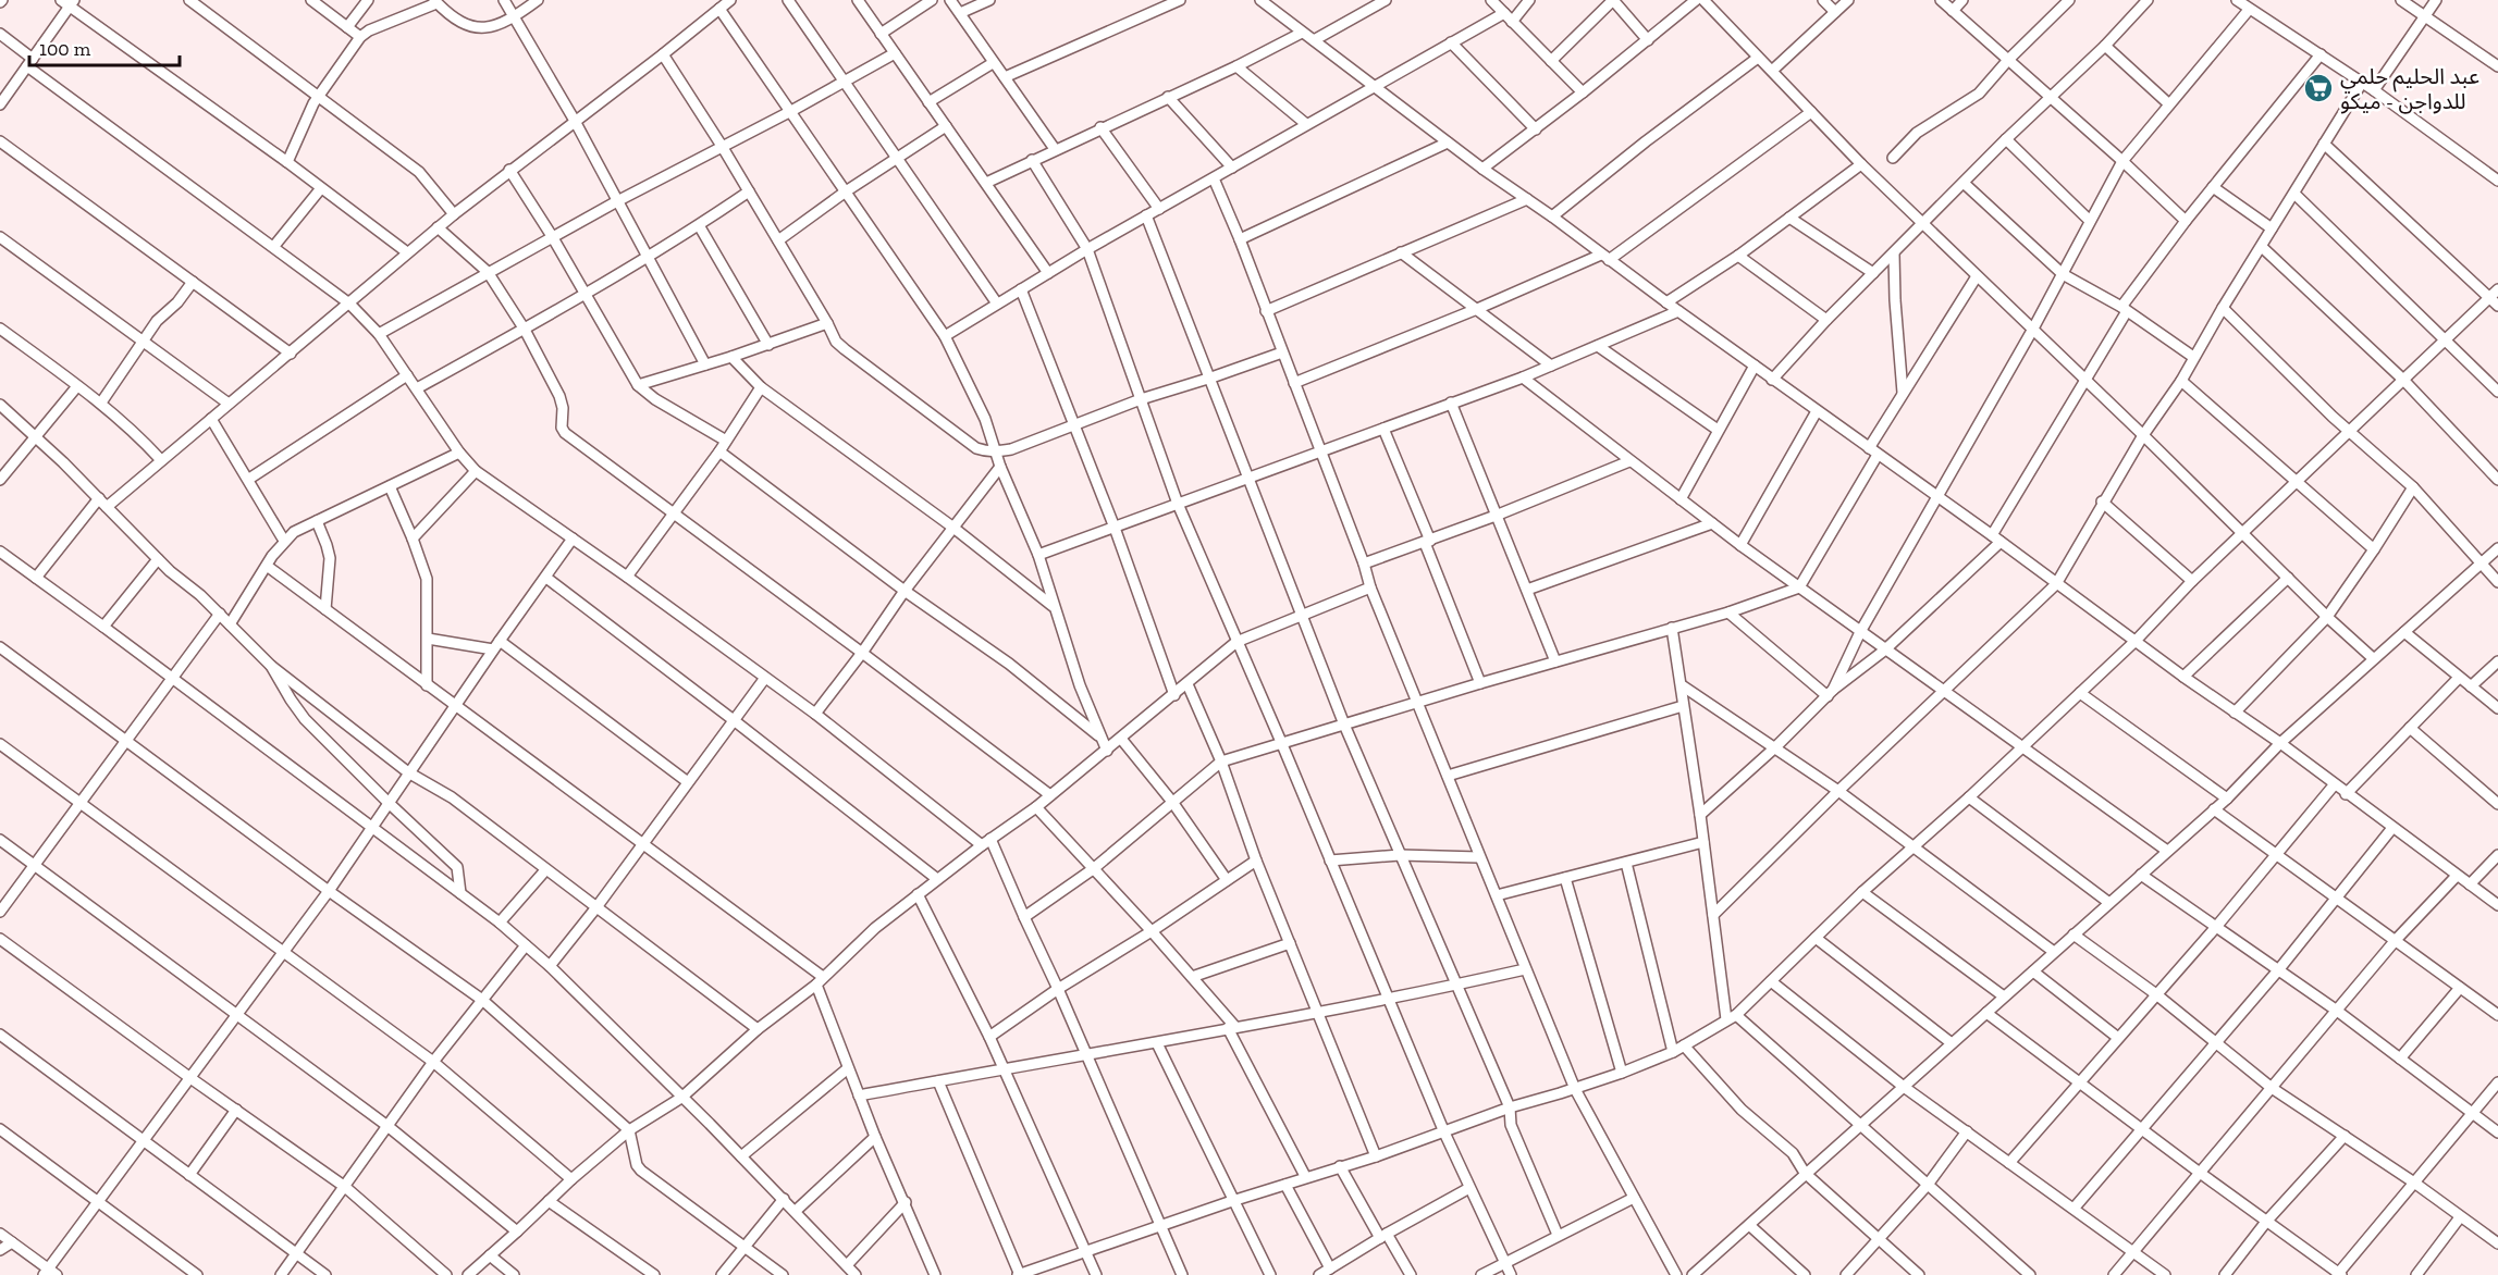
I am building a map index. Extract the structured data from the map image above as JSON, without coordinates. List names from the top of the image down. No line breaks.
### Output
{"places":{"supermarket":["عبد الحليم حلمي للدواجن - ميكو"]},"scale_bar":"100 m"}
